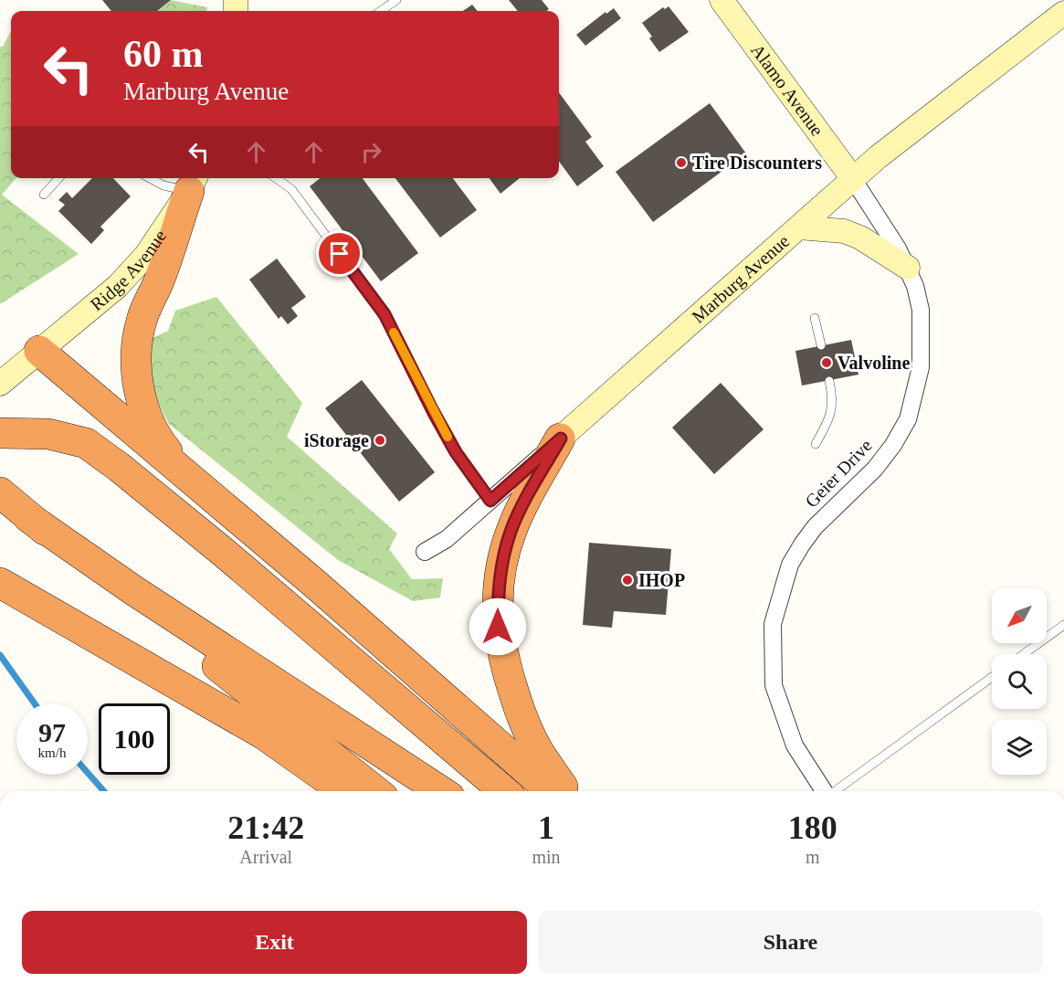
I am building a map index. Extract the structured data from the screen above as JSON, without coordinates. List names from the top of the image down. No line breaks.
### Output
{"streets":{"street":["Alamo Avenue","Ridge Avenue","Marburg Avenue","Geier Drive"]},"crossings":[["Alamo Avenue","Marburg Avenue"],["Alamo Avenue","Geier Drive"],["Marburg Avenue","Geier Drive"]],"places":["Tire Discounters","Valvoline","iStorage","IHOP"],"north":"bottom left","page":{"turn":["60 m","Marburg Avenue"],"speed":"97 km/h","limit":"100","eta":["21:42","Arrival","1","min","180","m"],"buttons":["Exit","Share"]}}
